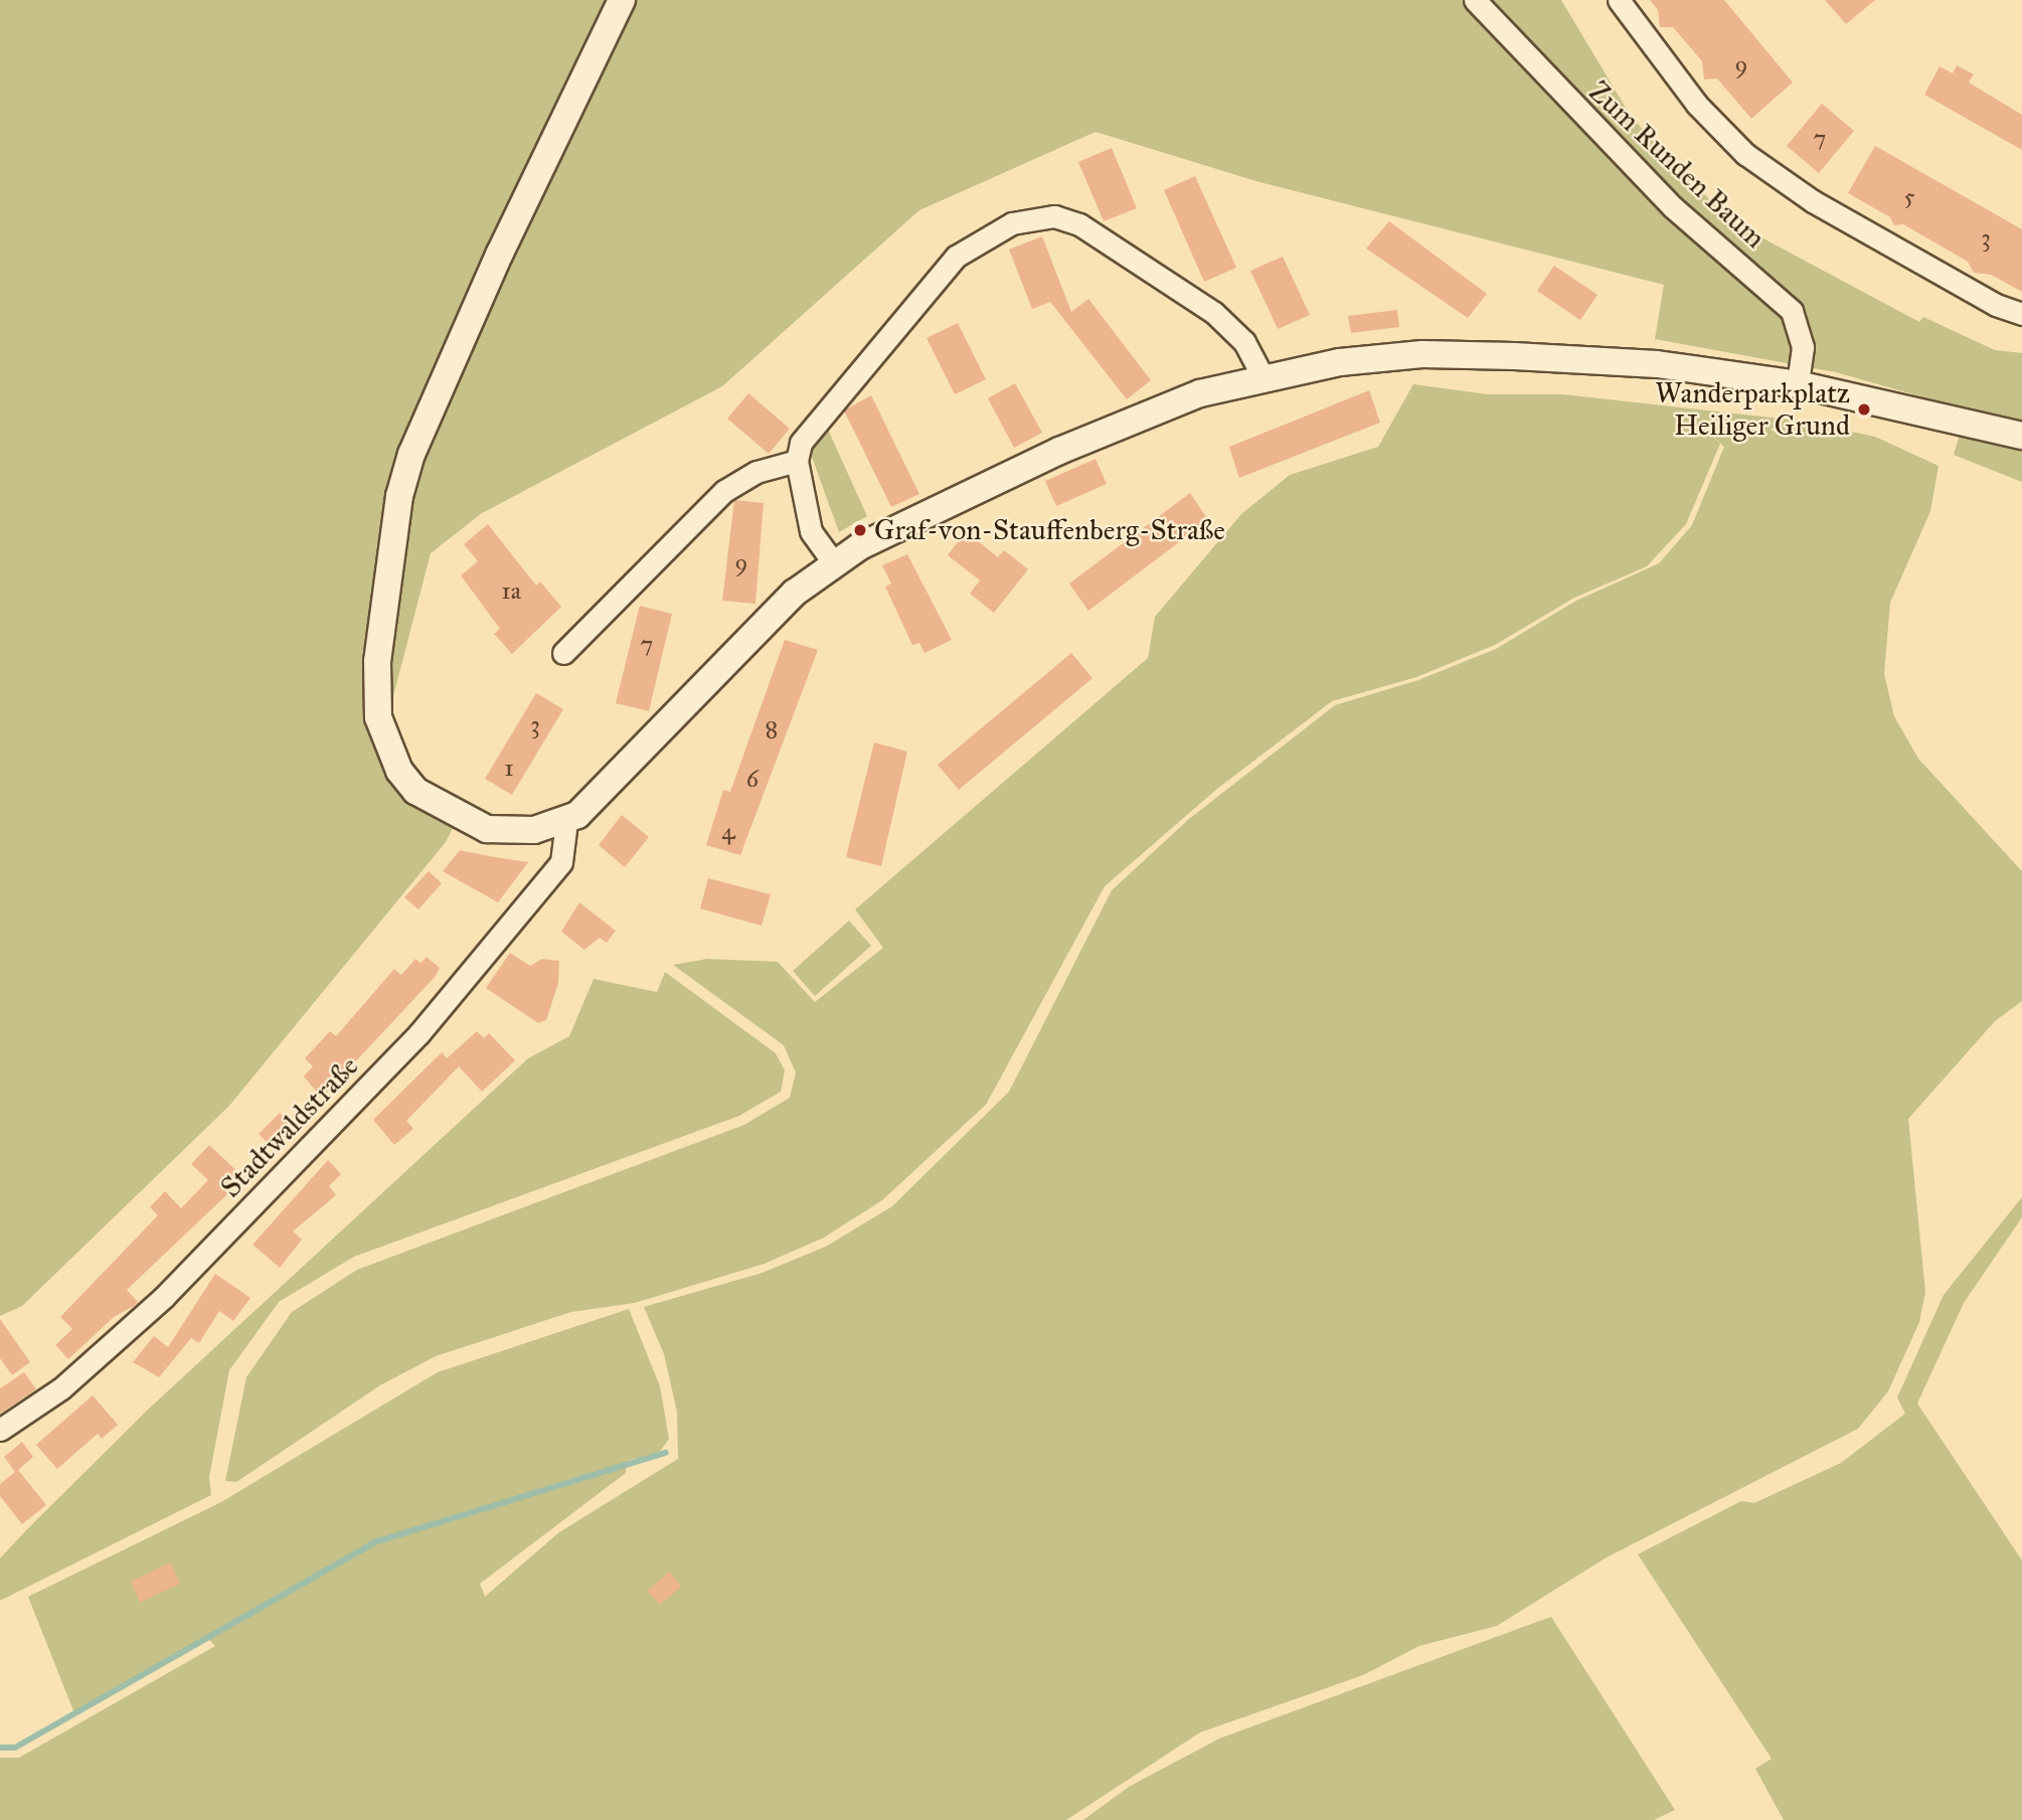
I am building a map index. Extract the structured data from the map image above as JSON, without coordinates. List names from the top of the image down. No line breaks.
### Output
{"streets":{"street":["Zum Runden Baum","Stadtwaldstraße"]},"places":["Wanderparkplatz Heiliger Grund","Graf-von-Stauffenberg-Straße"],"house_numbers":["9","7","5","3","9","1a","7","3","8","1","6","4"]}
